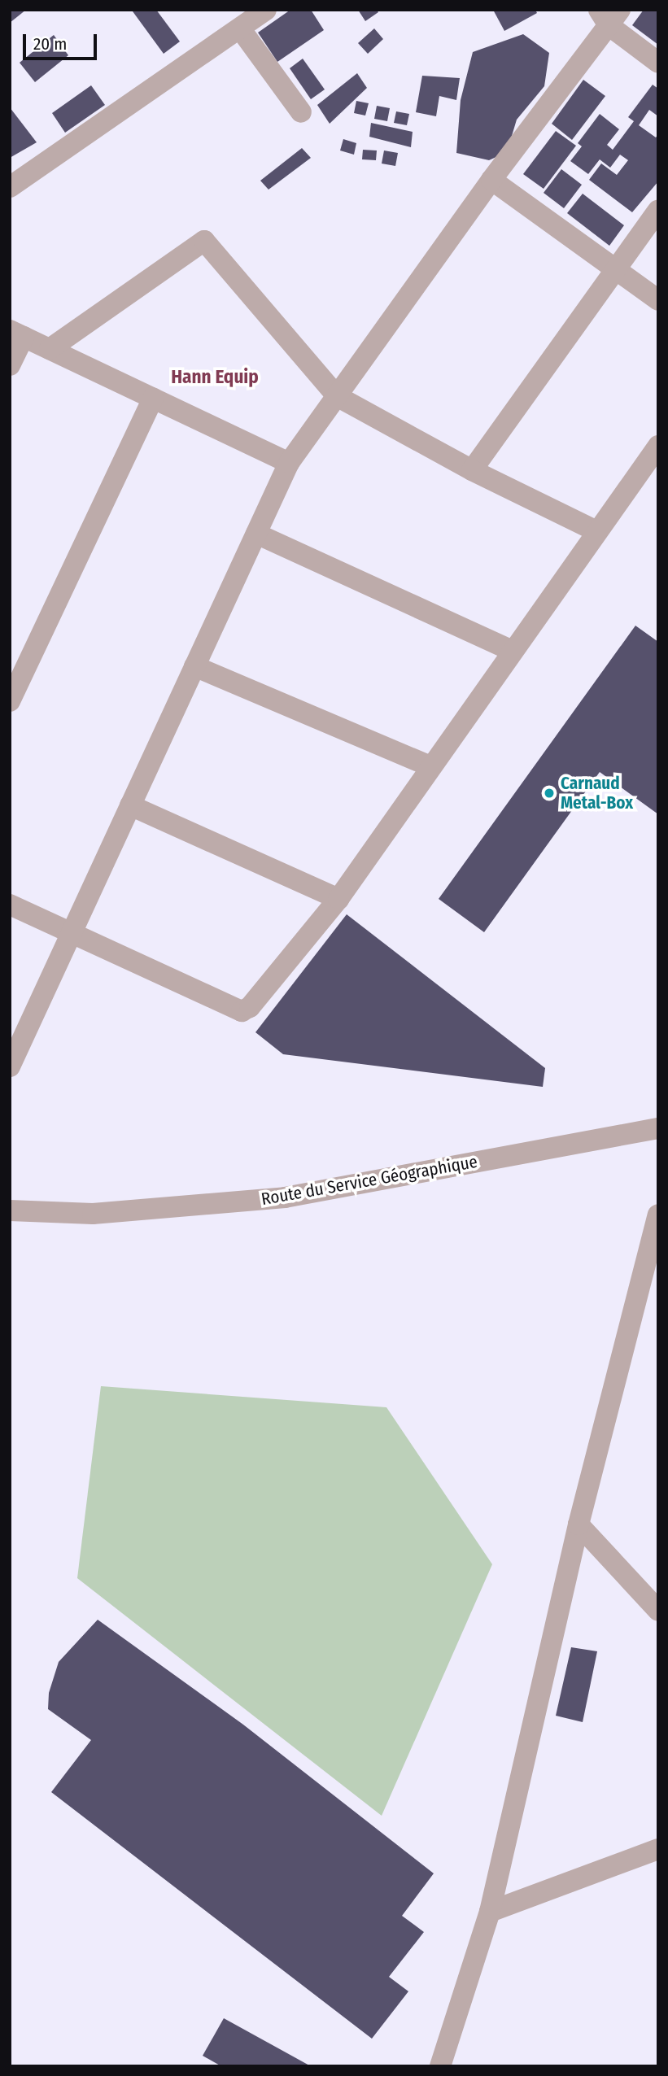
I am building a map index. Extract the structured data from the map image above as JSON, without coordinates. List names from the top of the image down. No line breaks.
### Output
{"streets":{"street":["Route du Service Géographique"]},"districts":["Hann Equip"],"places":["Carnaud Metal-Box"],"scale_bar":"20 m"}
